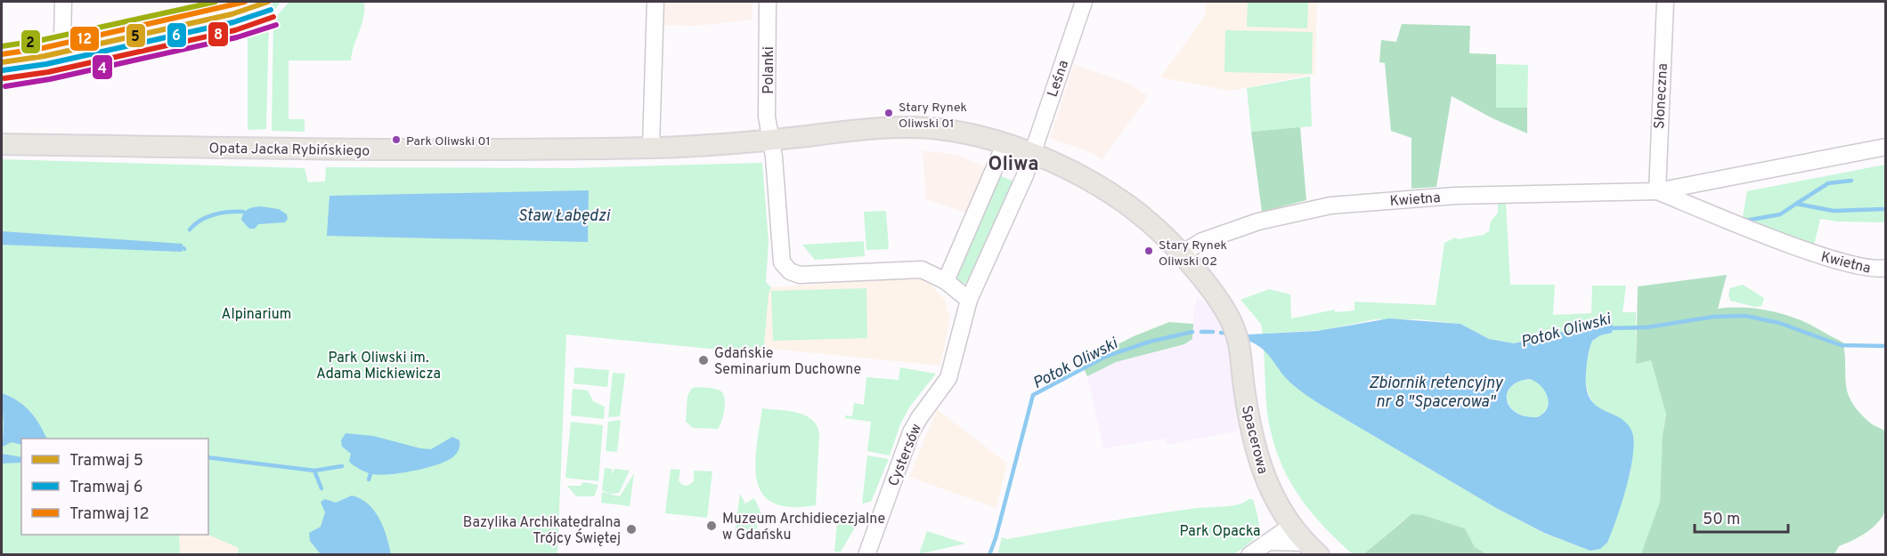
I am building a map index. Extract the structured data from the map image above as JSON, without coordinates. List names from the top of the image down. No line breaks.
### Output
{"streets":{"main road":["Opata Jacka Rybińskiego","Spacerowa"],"street":["Polanki","Leśna","Słoneczna","Kwietna","Cystersów"]},"crossings":[["Polanki","Opata Jacka Rybińskiego"],["Leśna","Opata Jacka Rybińskiego"],["Leśna","Spacerowa"],["Leśna","Cystersów"],["Słoneczna","Kwietna"],["Opata Jacka Rybińskiego","Spacerowa"],["Opata Jacka Rybińskiego","Cystersów"],["Kwietna","Spacerowa"],["Spacerowa","Cystersów"]],"districts":["Oliwa"],"water":["Staw Łabędzi","Potok Oliwski","Zbiornik retencyjny nr 8 \"Spacerowa\""],"parks":["Alpinarium","Park Oliwski im. Adama Mickiewicza","Park Opacka"],"places":["Stary Rynek Oliwski 01","Park Oliwski 01","Stary Rynek Oliwski 02","Gdańskie Seminarium Duchowne","Muzeum Archidiecezjalne w Gdańsku","Bazylika Archikatedralna Trójcy Świętej"],"lines":["tram line 5","tram line 12","transit line 2","tram line 6","tram line 8","transit line 4"],"legend":["Tramwaj 5","Tramwaj 6","Tramwaj 12"],"scale_bar":"50 m"}
